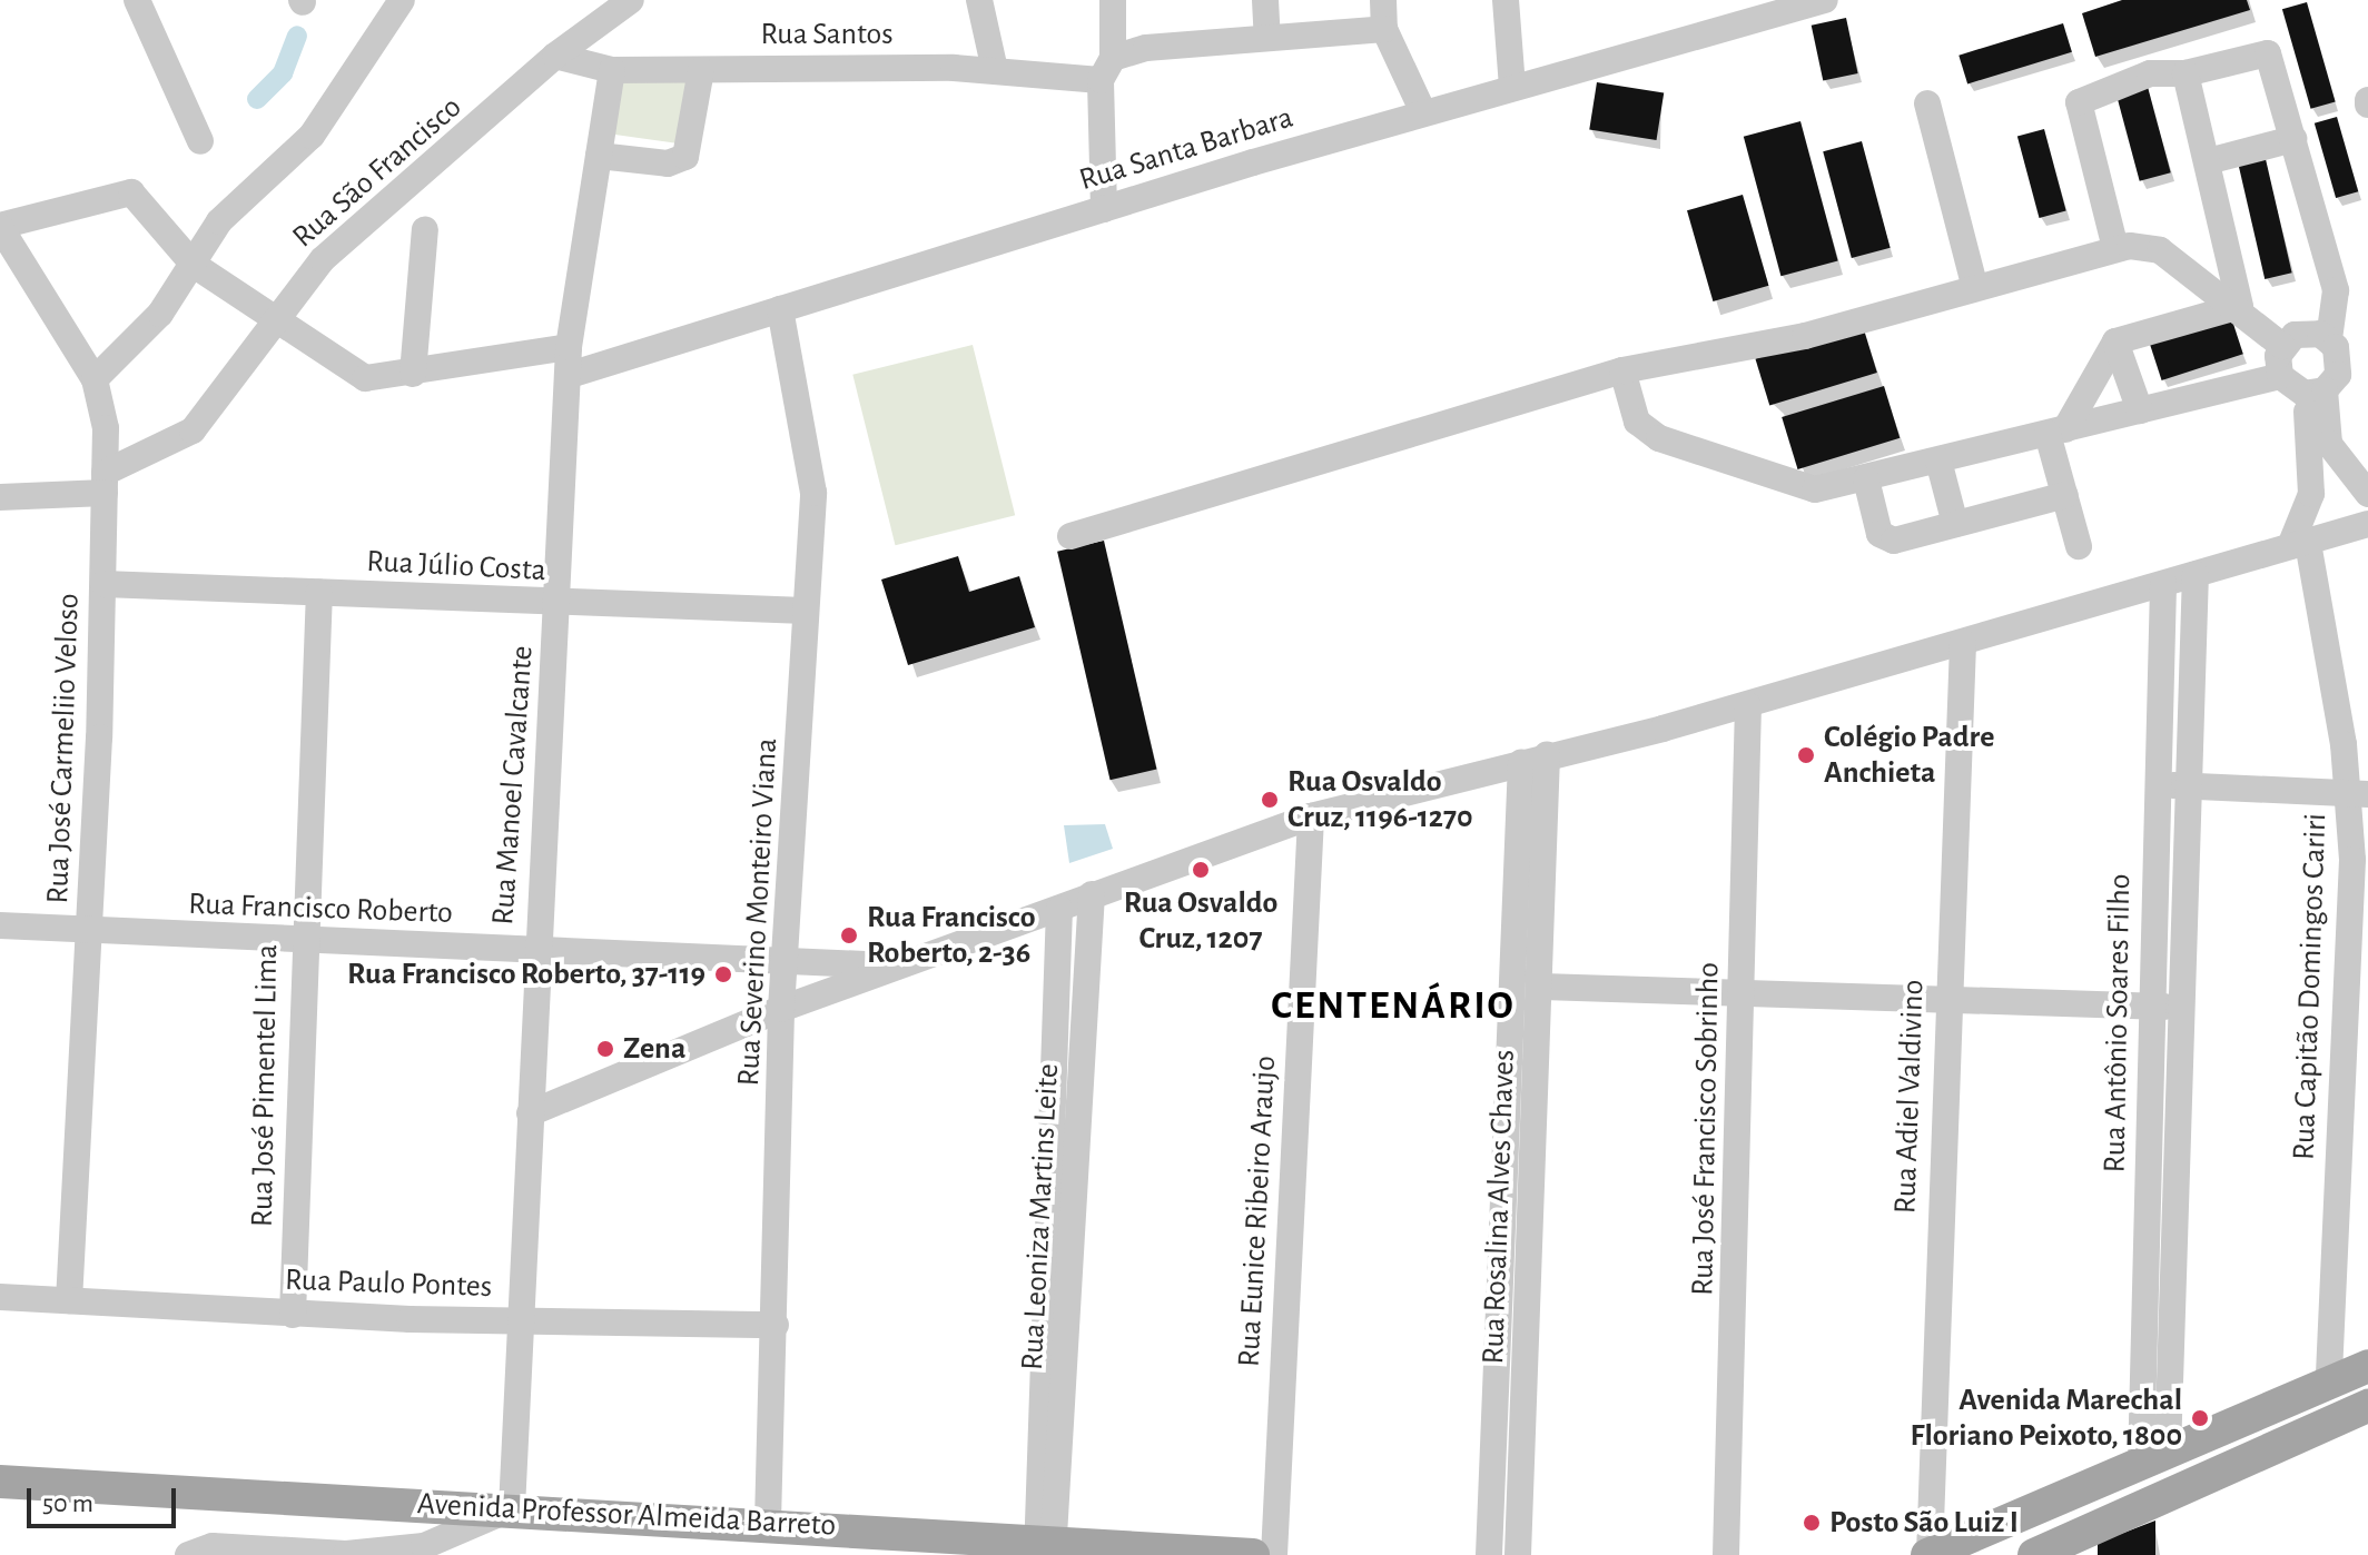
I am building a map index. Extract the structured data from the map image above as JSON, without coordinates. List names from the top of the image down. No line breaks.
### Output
{"streets":{"main road":["Avenida Professor Almeida Barreto"],"street":["Rua Santos","Rua Santa Barbara","Rua São Francisco","Rua Júlio Costa","Rua José Carmeliio Veloso","Rua Manoel Cavalcante","Rua Francisco Roberto","Rua Severino Monteiro Viana","Rua Capitão Domingos Cariri","Rua Antônio Soares Filho","Rua José Pimentel Lima","Rua Adiel Valdivino","Rua José Francisco Sobrinho","Rua Rosalina Alves Chaves","Rua Eunice Ribeiro Araujo","Rua Leoniza Martins Leite","Rua Paulo Pontes"]},"crossings":[["Rua Santos","Rua São Francisco"],["Rua Santos","Rua Manoel Cavalcante"],["Rua Santa Barbara","Rua Manoel Cavalcante"],["Rua Santa Barbara","Rua Severino Monteiro Viana"],["Rua São Francisco","Rua José Carmeliio Veloso"],["Rua São Francisco","Rua Manoel Cavalcante"],["Rua Júlio Costa","Rua José Carmeliio Veloso"],["Rua Júlio Costa","Rua Manoel Cavalcante"],["Rua Júlio Costa","Rua Severino Monteiro Viana"],["Rua Júlio Costa","Rua José Pimentel Lima"],["Rua José Carmeliio Veloso","Rua Francisco Roberto"],["Rua José Carmeliio Veloso","Rua Paulo Pontes"],["Rua Manoel Cavalcante","Rua Francisco Roberto"],["Rua Manoel Cavalcante","Rua Paulo Pontes"],["Rua Manoel Cavalcante","Avenida Professor Almeida Barreto"],["Rua Francisco Roberto","Rua Severino Monteiro Viana"],["Rua Francisco Roberto","Rua José Pimentel Lima"],["Rua Severino Monteiro Viana","Rua Paulo Pontes"],["Rua Severino Monteiro Viana","Avenida Professor Almeida Barreto"],["Rua José Pimentel Lima","Rua Paulo Pontes"],["Rua Leoniza Martins Leite","Avenida Professor Almeida Barreto"]],"districts":["CENTENÁRIO"],"places":["Colégio Padre Anchieta","Rua Osvaldo Cruz, 1196-1270","Rua Osvaldo Cruz, 1207","Rua Francisco Roberto, 2-36","Rua Francisco Roberto, 37-119","Zena","Avenida Marechal Floriano Peixoto, 1800","Posto São Luiz I"],"scale_bar":"50 m"}
